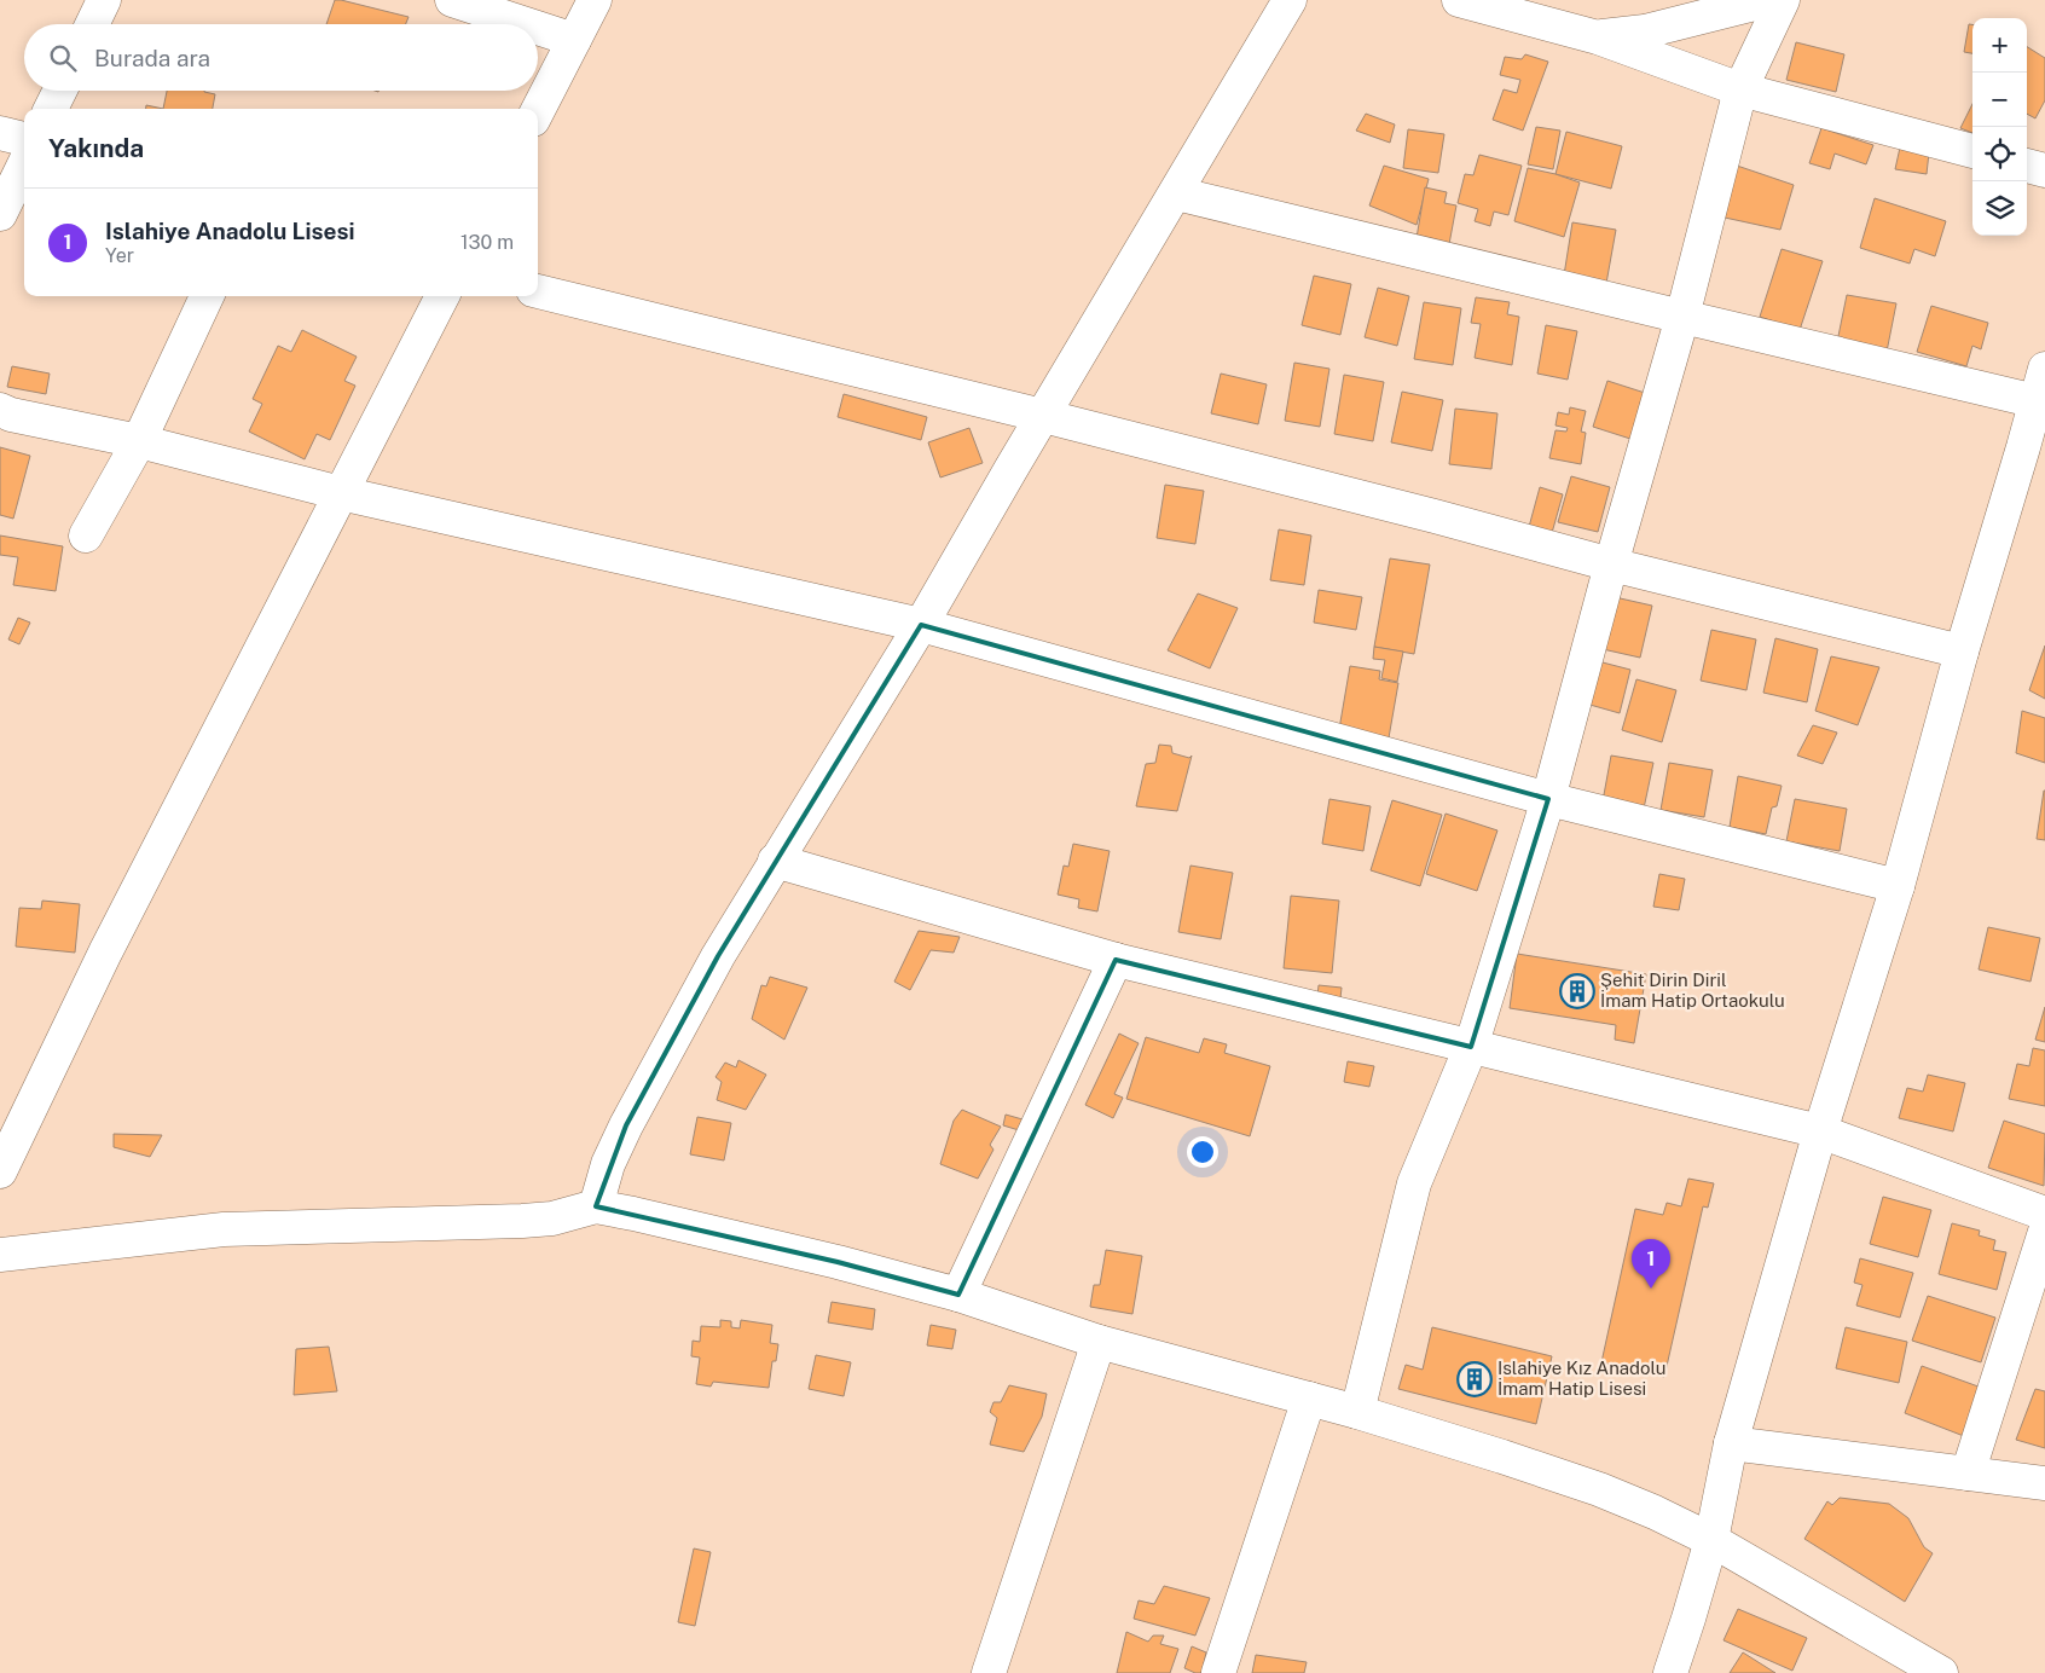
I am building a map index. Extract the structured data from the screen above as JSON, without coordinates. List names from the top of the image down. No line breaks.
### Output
{"places":{"building":["Şehit Dirin Diril İmam Hatip Ortaokulu","Islahiye Kız Anadolu İmam Hatip Lisesi"]},"page":{"map_buttons":["+","−"],"search":"Burada ara","heading":"Yakında","list":[{"mark":"1","name":"Islahiye Anadolu Lisesi","note":"Yer","value":"130 m"}],"pins":"1"}}
